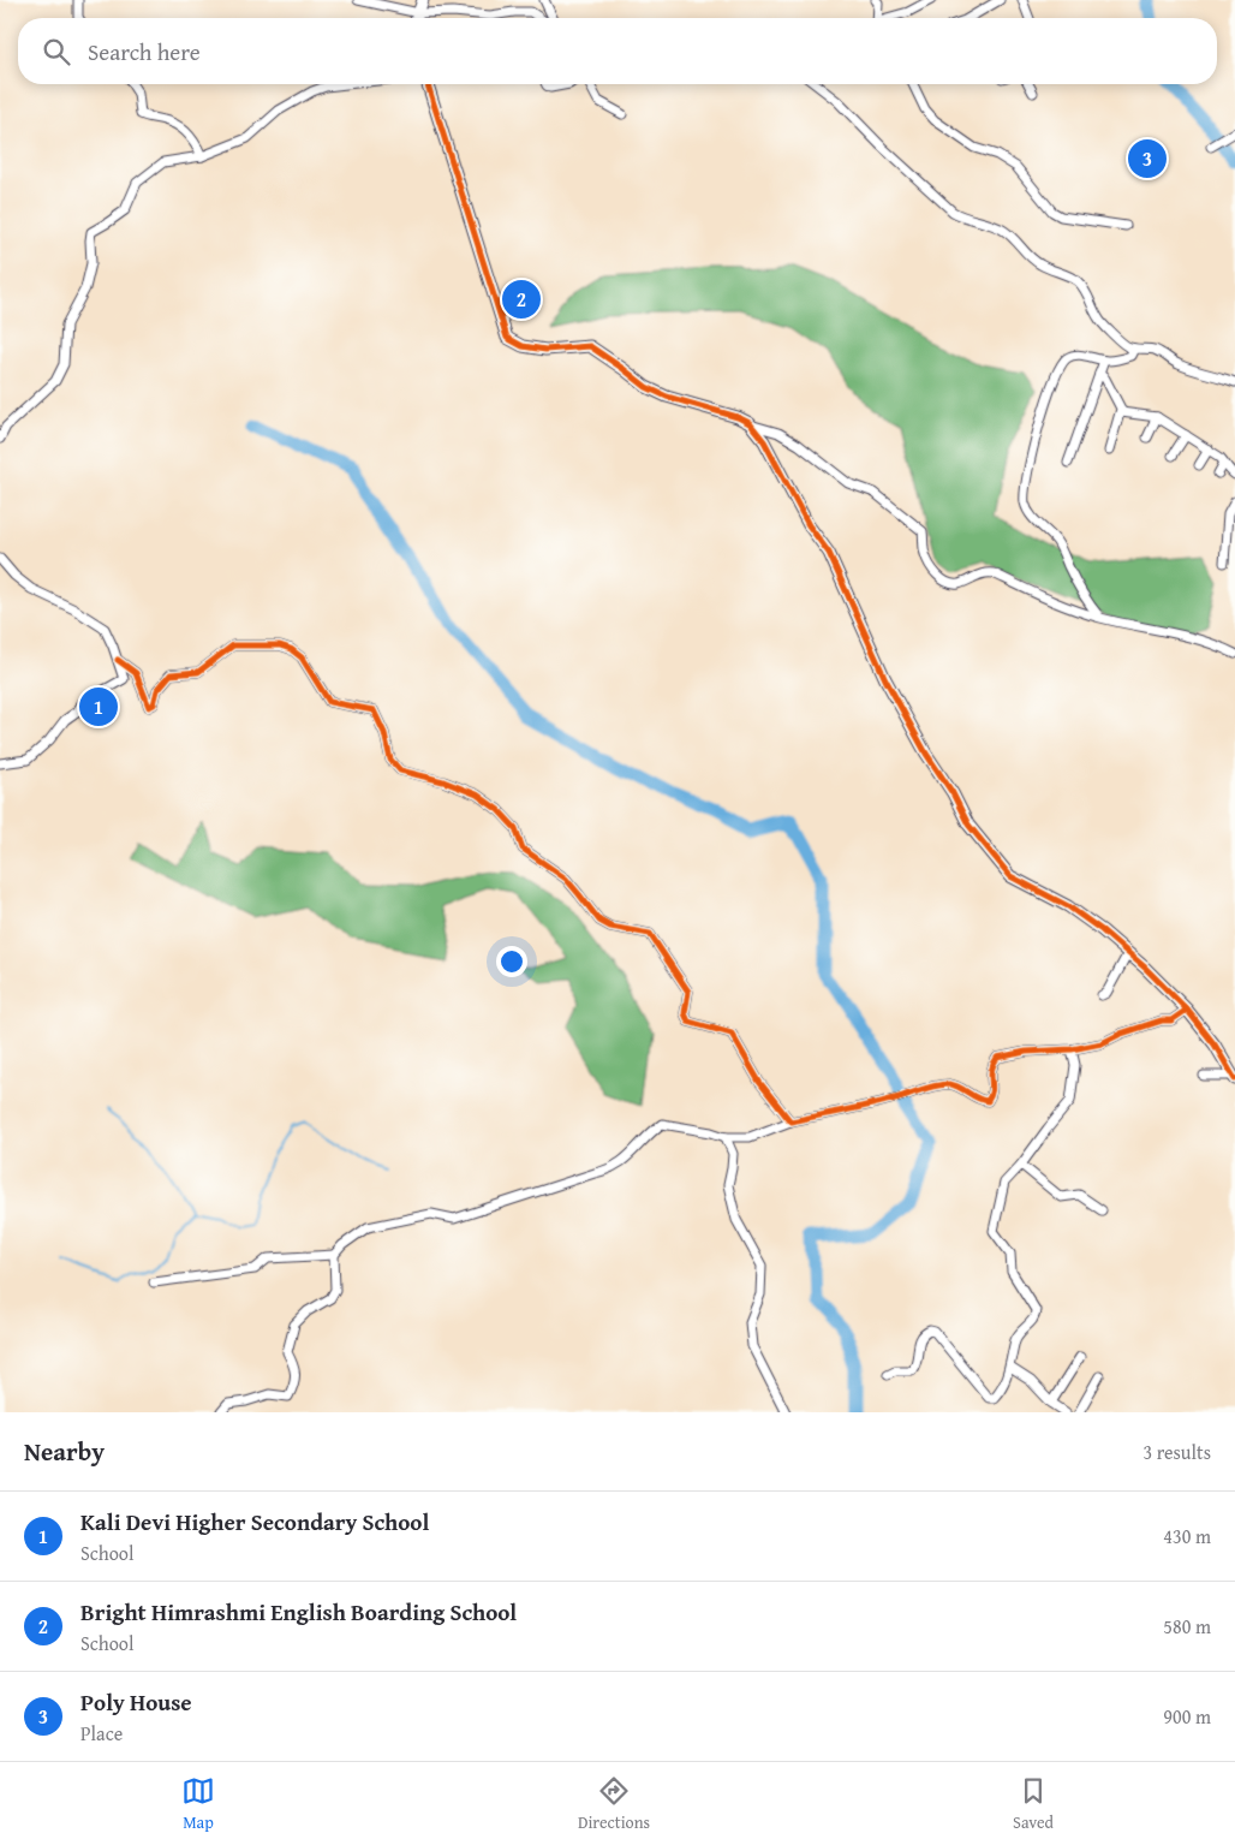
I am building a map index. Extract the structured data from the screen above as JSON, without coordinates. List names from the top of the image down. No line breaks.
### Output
{"page":{"search":"Search here","pins":["3","2","1"],"heading":["Nearby","3 results"],"list":[{"mark":"1","name":"Kali Devi Higher Secondary School","note":"School","value":"430 m"},{"mark":"2","name":"Bright Himrashmi English Boarding School","note":"School","value":"580 m"},{"mark":"3","name":"Poly House","note":"Place","value":"900 m"}],"nav":["Map","Directions","Saved"]}}
